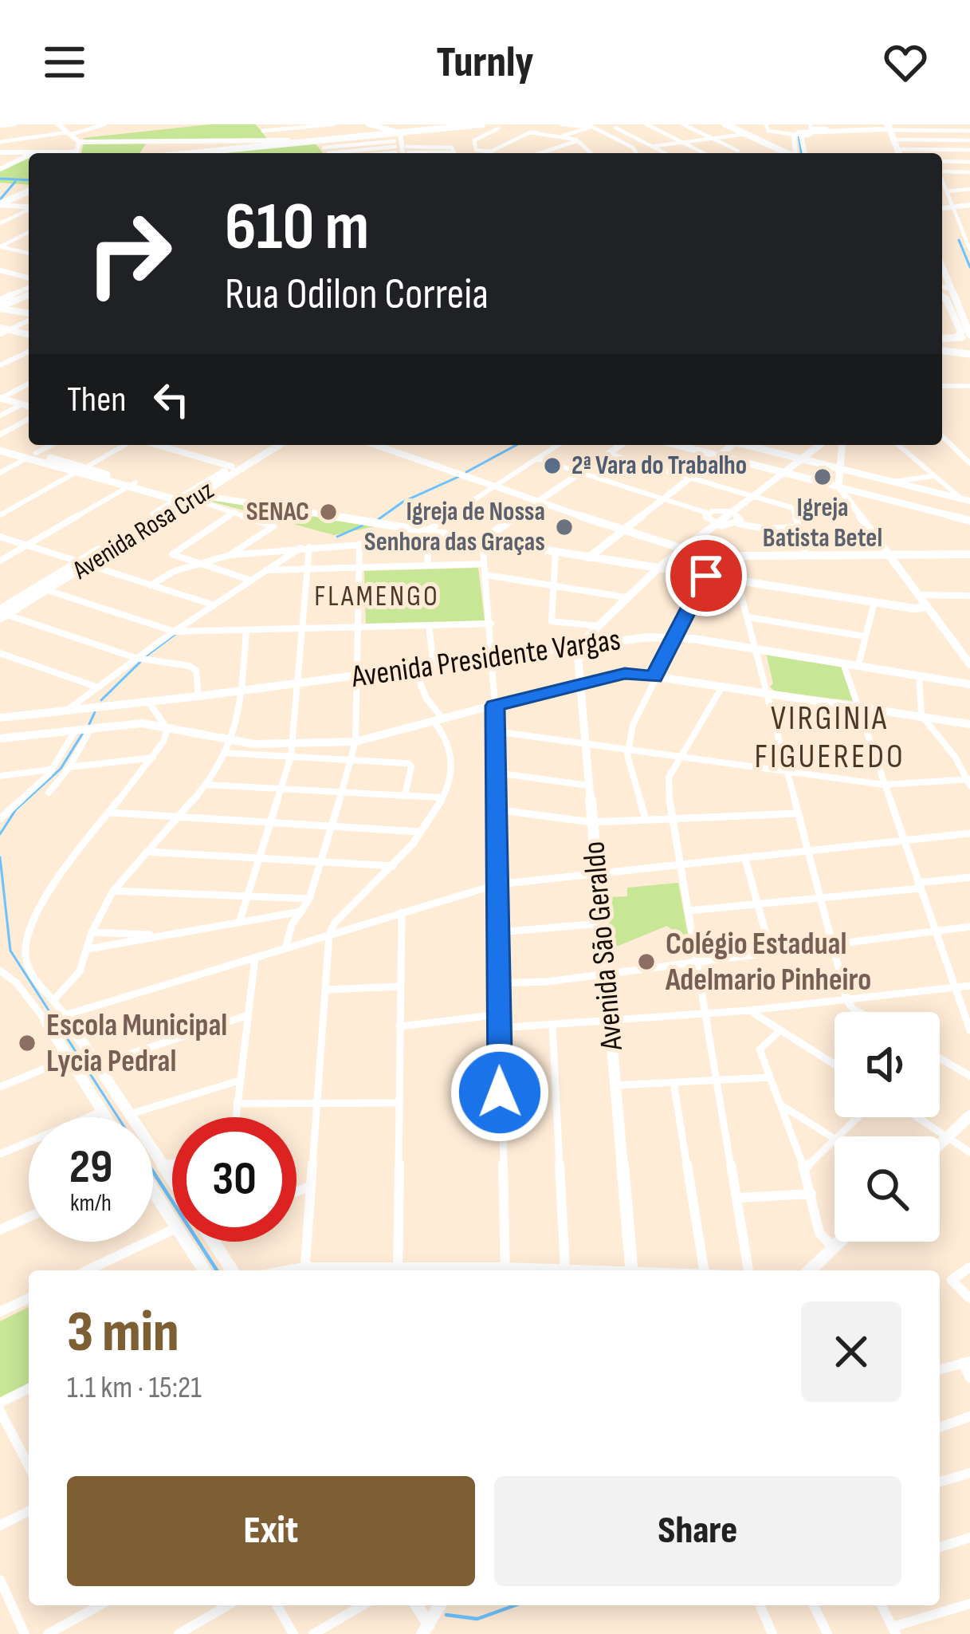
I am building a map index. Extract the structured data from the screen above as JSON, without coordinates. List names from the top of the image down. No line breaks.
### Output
{"streets":{"main road":["Avenida Rosa Cruz"],"street":["Avenida Presidente Vargas","Avenida São Geraldo"]},"crossings":[["Avenida Presidente Vargas","Avenida São Geraldo"]],"districts":["FLAMENGO","VIRGINIA FIGUEREDO"],"places":["2ª Vara do Trabalho","Igreja Batista Betel","SENAC","Igreja de Nossa Senhora das Graças","Colégio Estadual Adelmario Pinheiro","Escola Municipal Lycia Pedral"],"page":{"header":"Turnly","turn":["610 m","Rua Odilon Correia"],"then":"Then","speed":"29 km/h","limit":"30","heading":["3 min","1.1 km · 15:21"],"buttons":["Exit","Share"]}}
